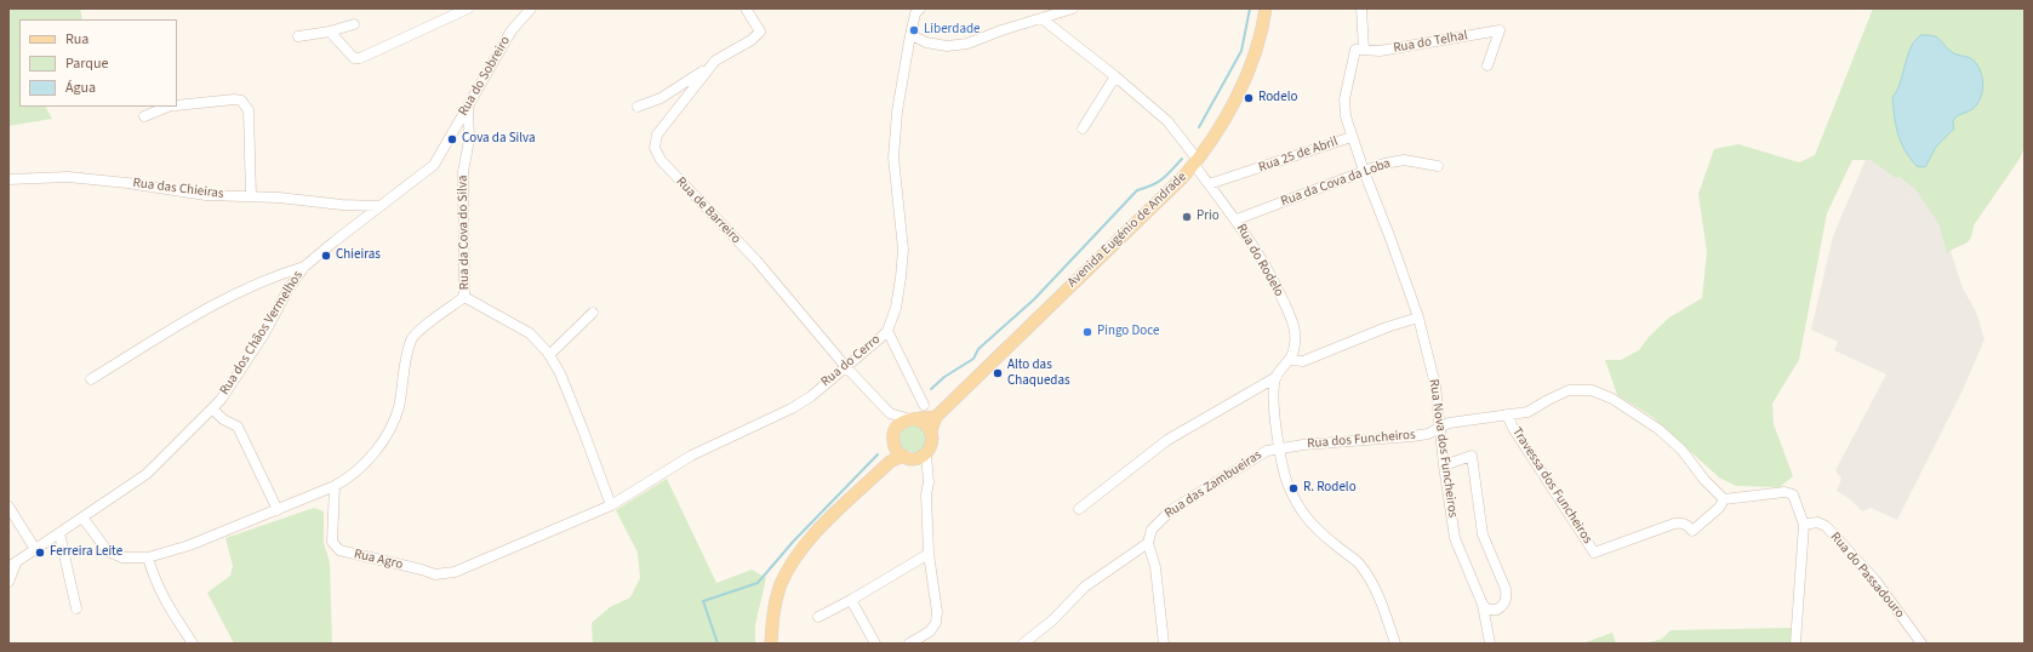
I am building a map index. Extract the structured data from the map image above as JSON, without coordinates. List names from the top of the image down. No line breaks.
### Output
{"streets":{"main road":["Avenida Eugénio de Andrade"],"street":["Rua do Telhal","Rua do Sobreiro","Rua 25 de Abril","Rua da Cova da Loba","Rua das Chieiras","Rua de Barreiro","Rua da Cova do Silva","Rua do Rodelo","Rua dos Chãos Vermelhos","Rua do Cerro","Rua dos Funcheiros","Rua Nova dos Funcheiros","Rua das Zambueiras","Travessa dos Funcheiros","Rua Agro","Rua do Passadouro"]},"crossings":[["Rua do Sobreiro","Rua das Chieiras"],["Rua do Sobreiro","Rua da Cova do Silva"],["Rua do Sobreiro","Rua dos Chãos Vermelhos"],["Rua 25 de Abril","Rua da Cova da Loba"],["Rua 25 de Abril","Rua do Rodelo"],["Rua 25 de Abril","Rua Nova dos Funcheiros"],["Rua da Cova da Loba","Rua do Rodelo"],["Rua da Cova da Loba","Rua Nova dos Funcheiros"],["Rua das Chieiras","Rua dos Chãos Vermelhos"],["Rua de Barreiro","Rua do Cerro"],["Avenida Eugénio de Andrade","Rua do Rodelo"],["Rua da Cova do Silva","Rua do Cerro"],["Rua da Cova do Silva","Rua Agro"],["Rua do Cerro","Rua Agro"],["Rua dos Funcheiros","Rua Nova dos Funcheiros"],["Rua dos Funcheiros","Rua das Zambueiras"],["Rua dos Funcheiros","Travessa dos Funcheiros"]],"places":["Liberdade","Rodelo","Cova da Silva","Prio","Chieiras","Pingo Doce","Alto das Chaquedas","R. Rodelo","Ferreira Leite"],"legend":["Rua","Parque","Água"]}
